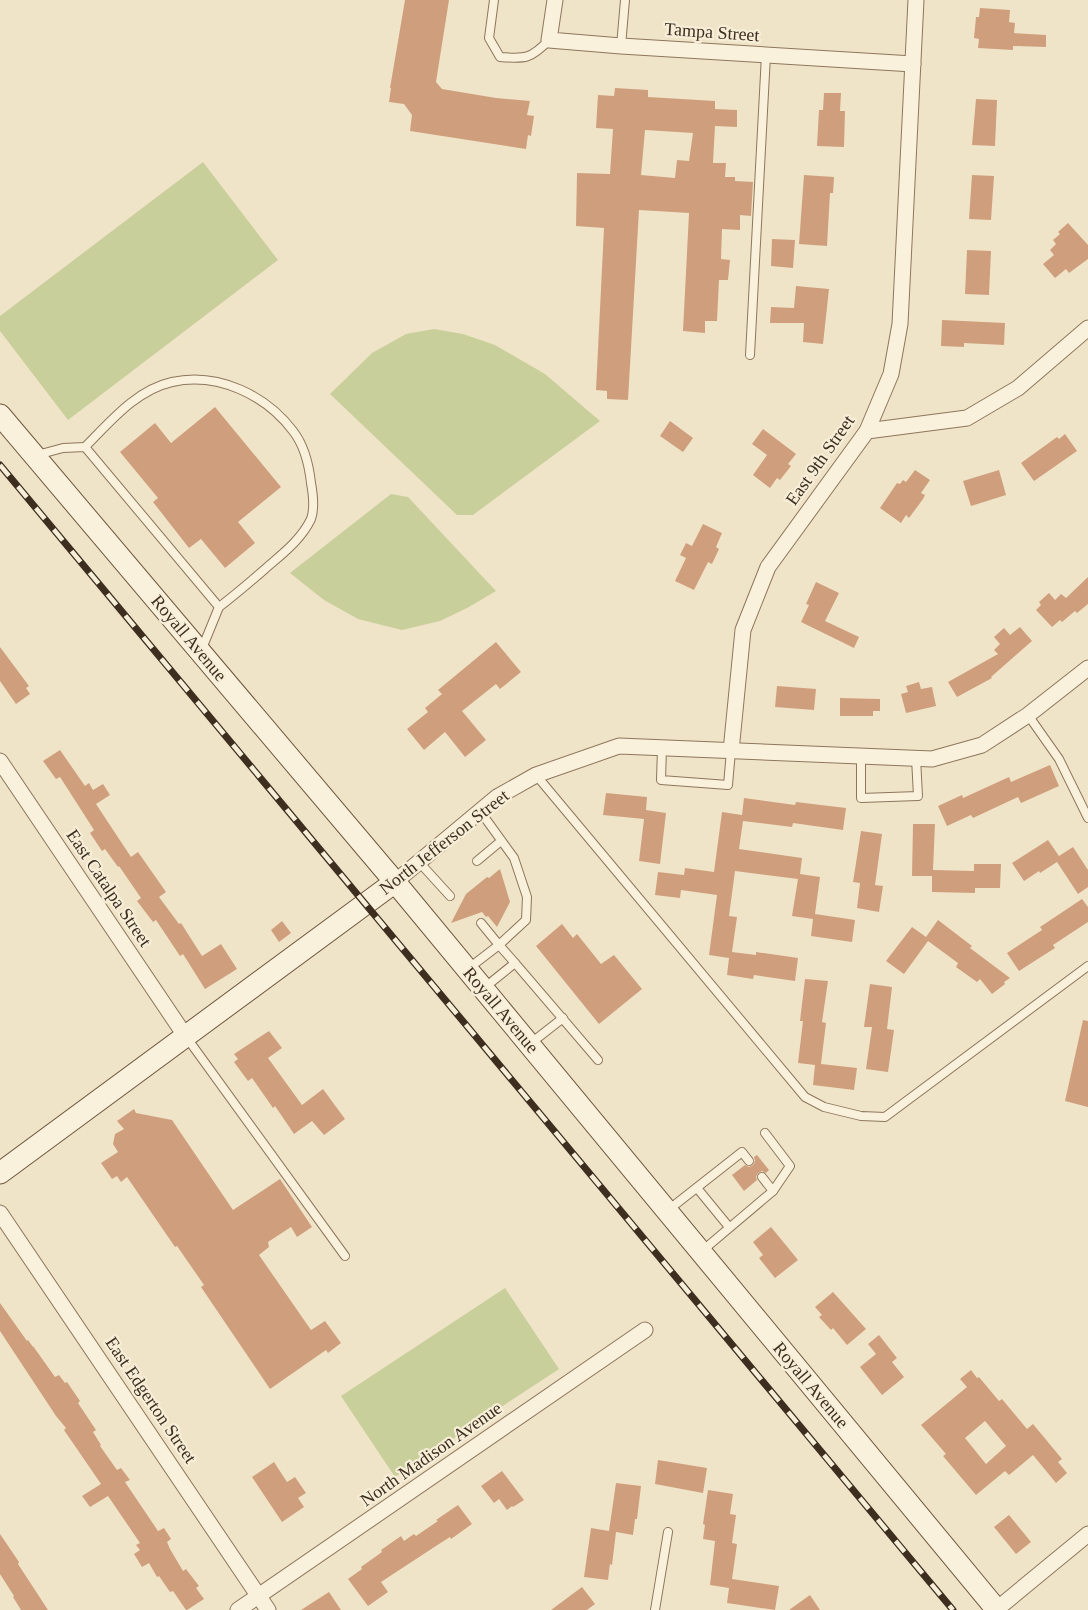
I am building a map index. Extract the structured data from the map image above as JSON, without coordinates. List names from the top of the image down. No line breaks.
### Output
{"streets":{"street":["Tampa Street","East 9th Street","Royall Avenue","North Jefferson Street","East Catalpa Street","East Edgerton Street","North Madison Avenue"]},"crossings":[["Tampa Street","East 9th Street"],["East 9th Street","North Jefferson Street"],["Royall Avenue","North Jefferson Street"],["North Jefferson Street","East Catalpa Street"],["East Edgerton Street","North Madison Avenue"]]}
